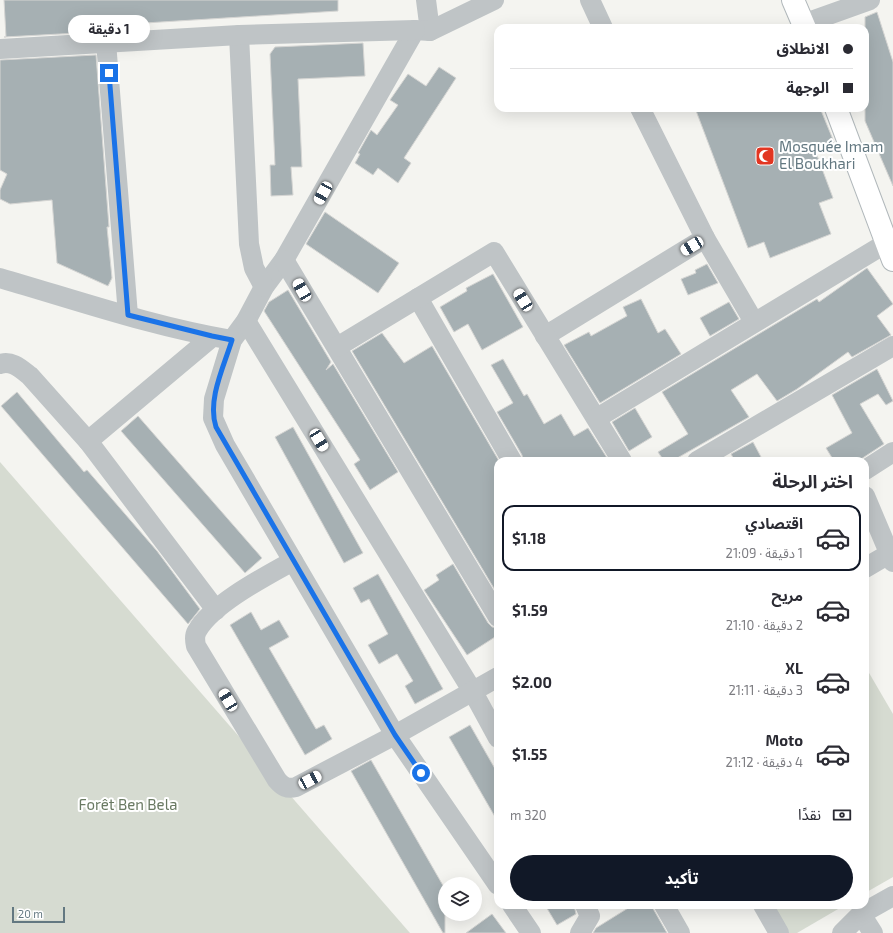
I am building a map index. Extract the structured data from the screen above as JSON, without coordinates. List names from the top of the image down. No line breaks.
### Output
{"parks":["Forêt Ben Bela"],"places":{"mosque":["Mosquée Imam El Boukhari"]},"scale_bar":"20 m","page":{"bubble":"1 دقيقة","banner":["الانطلاق","الوجهة"],"heading":"اختر الرحلة","list":[{"name":"اقتصادي","note":"1 دقيقة · 21:09","value":"$1.18"},{"name":"مريح","note":"2 دقيقة · 21:10","value":"$1.59"},{"name":"XL","note":"3 دقيقة · 21:11","value":"$2.00"},{"name":"Moto","note":"4 دقيقة · 21:12","value":"$1.55"}],"pay":["نقدًا","320 m"],"buttons":"تأكيد","scale":"20 m"}}
